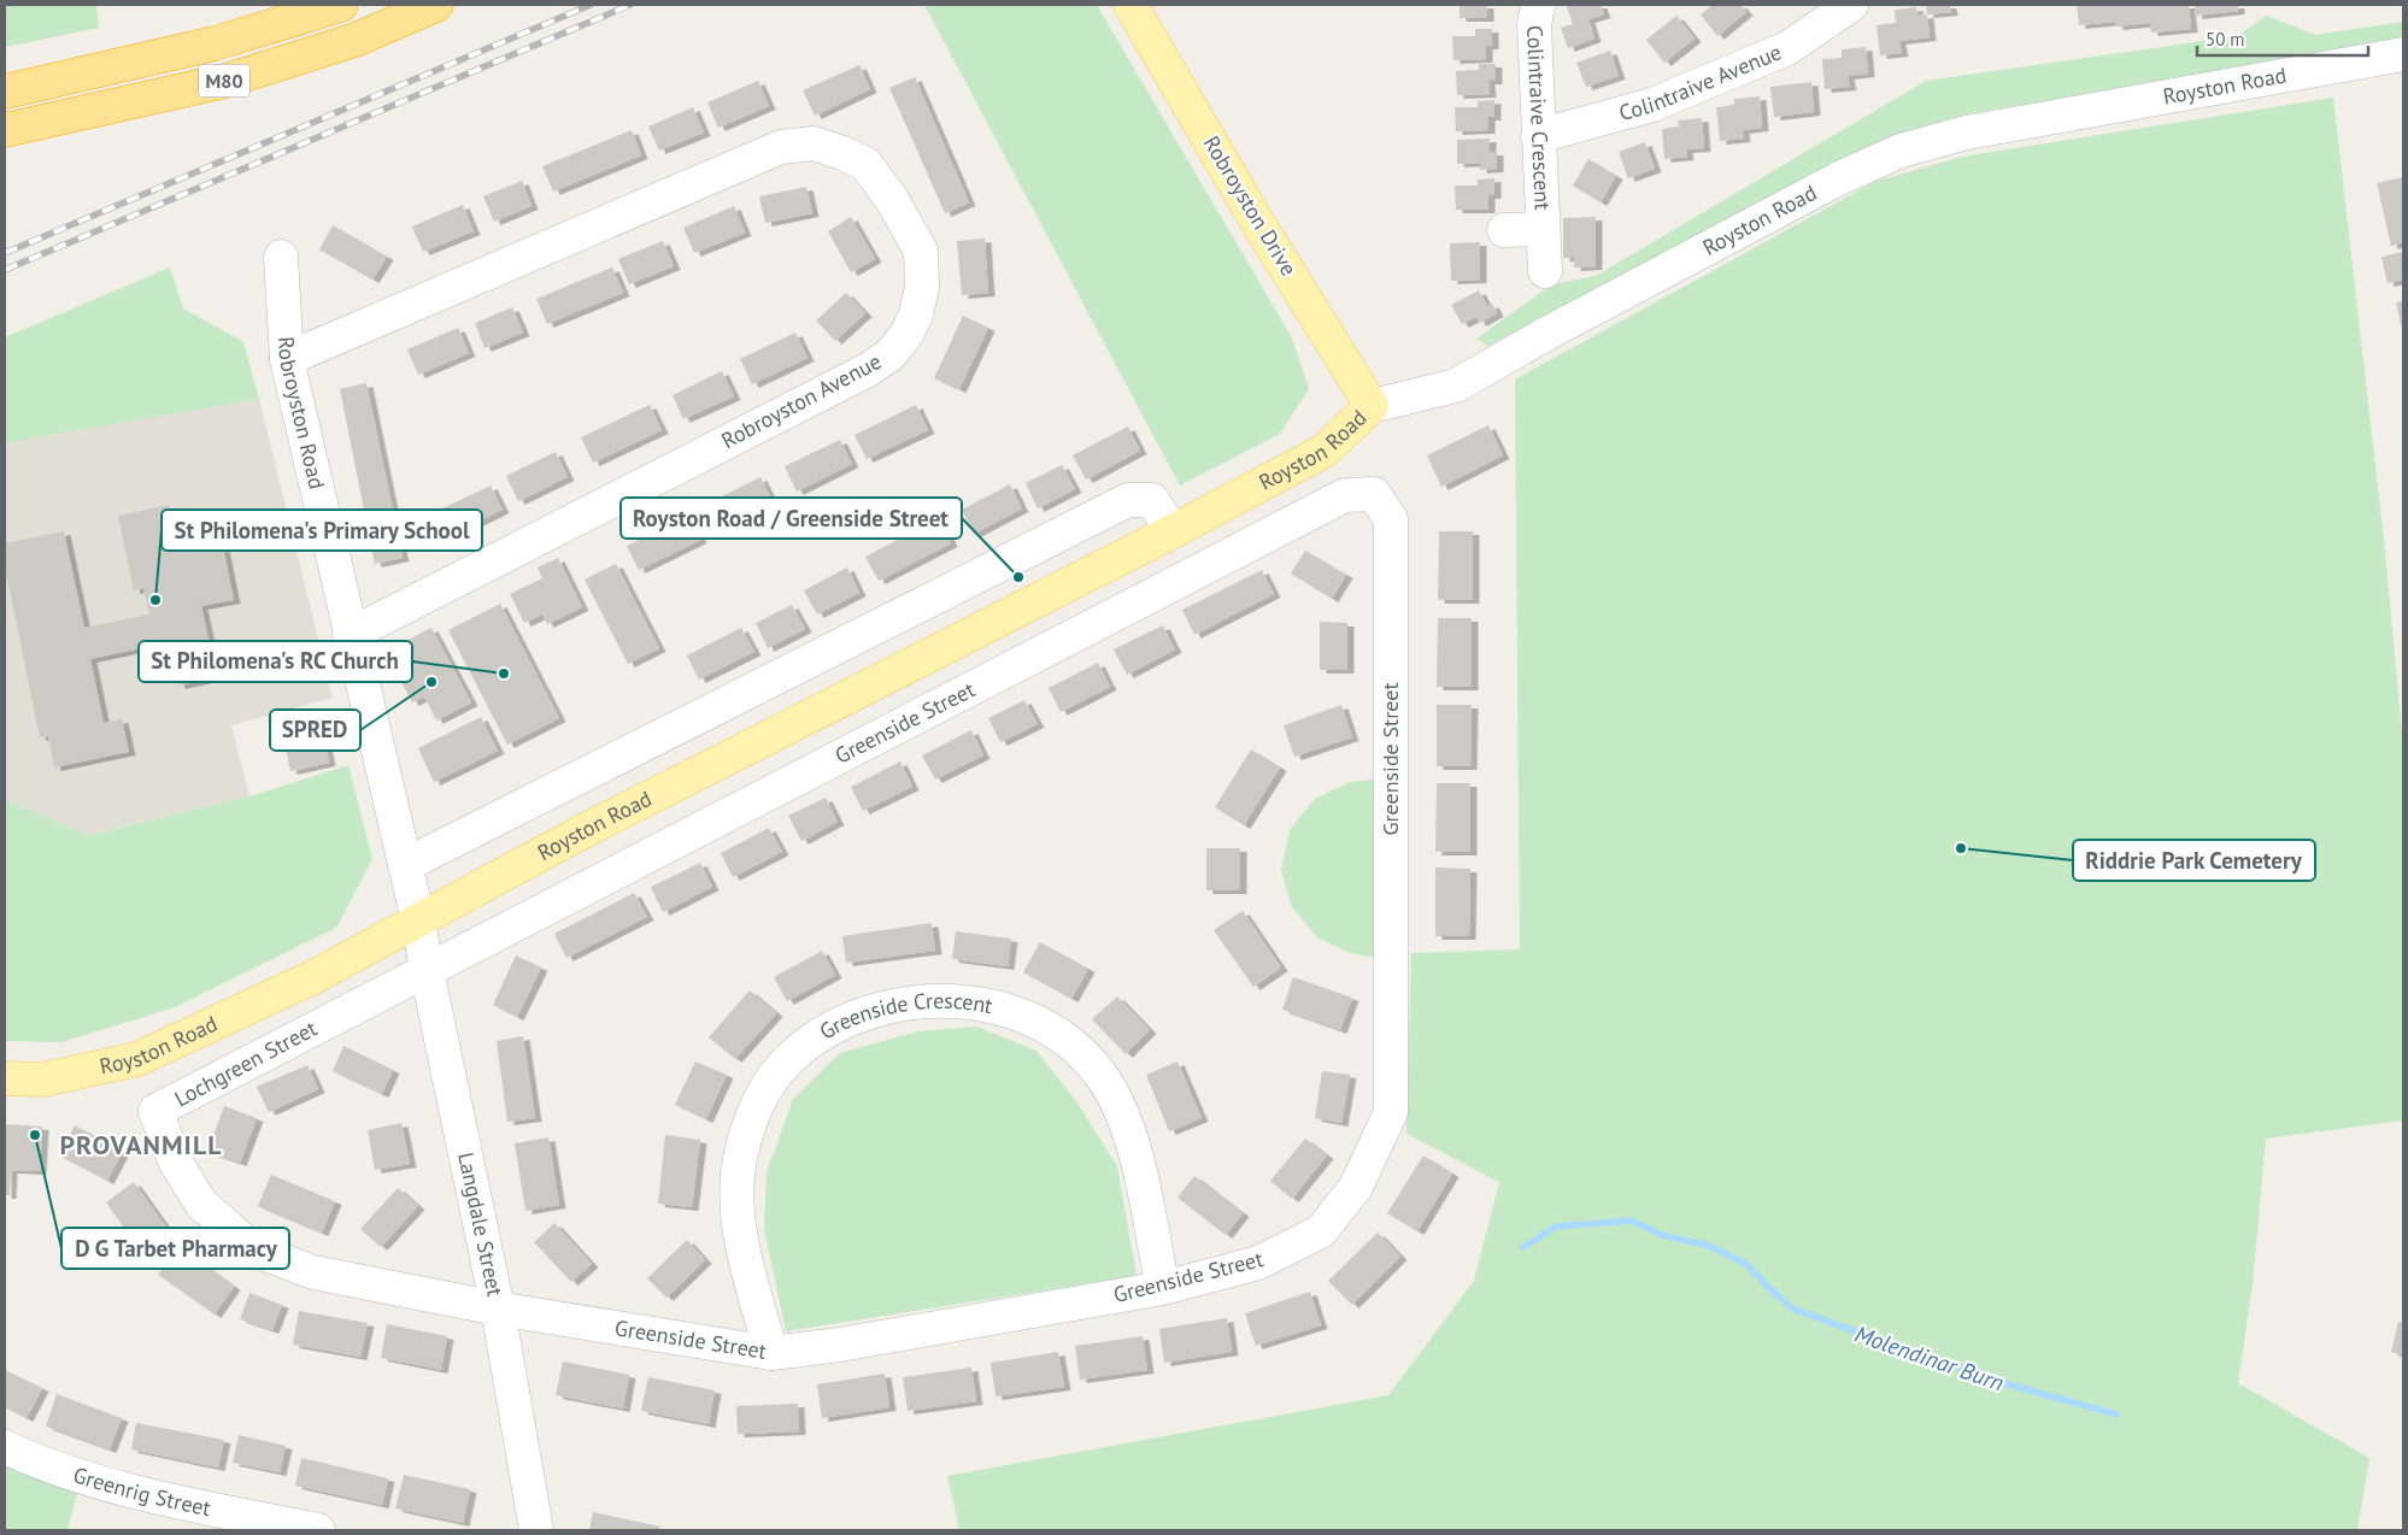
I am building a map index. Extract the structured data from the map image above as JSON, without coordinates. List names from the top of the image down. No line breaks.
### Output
{"streets":{"highway":["M80"],"main road":["Royston Road","Robroyston Drive"],"street":["Colintraive Avenue","Colintraive Crescent","Robroyston Avenue","Robroyston Road","Greenside Street","Greenside Crescent","Lochgreen Street","Langdale Street","Greenrig Street"]},"crossings":[["Colintraive Avenue","Colintraive Crescent"],["Royston Road","Robroyston Drive"],["Royston Road","Robroyston Road"],["Royston Road","Langdale Street"],["Robroyston Avenue","Robroyston Road"],["Robroyston Road","Langdale Street"],["Greenside Street","Greenside Crescent"],["Greenside Street","Lochgreen Street"],["Greenside Street","Langdale Street"],["Lochgreen Street","Langdale Street"]],"districts":["PROVANMILL"],"water":["Molendinar Burn"],"places":["Royston Road / Greenside Street","St Philomena's Primary School","St Philomena's RC Church","SPRED","Riddrie Park Cemetery","D G Tarbet Pharmacy"],"scale_bar":"50 m"}
